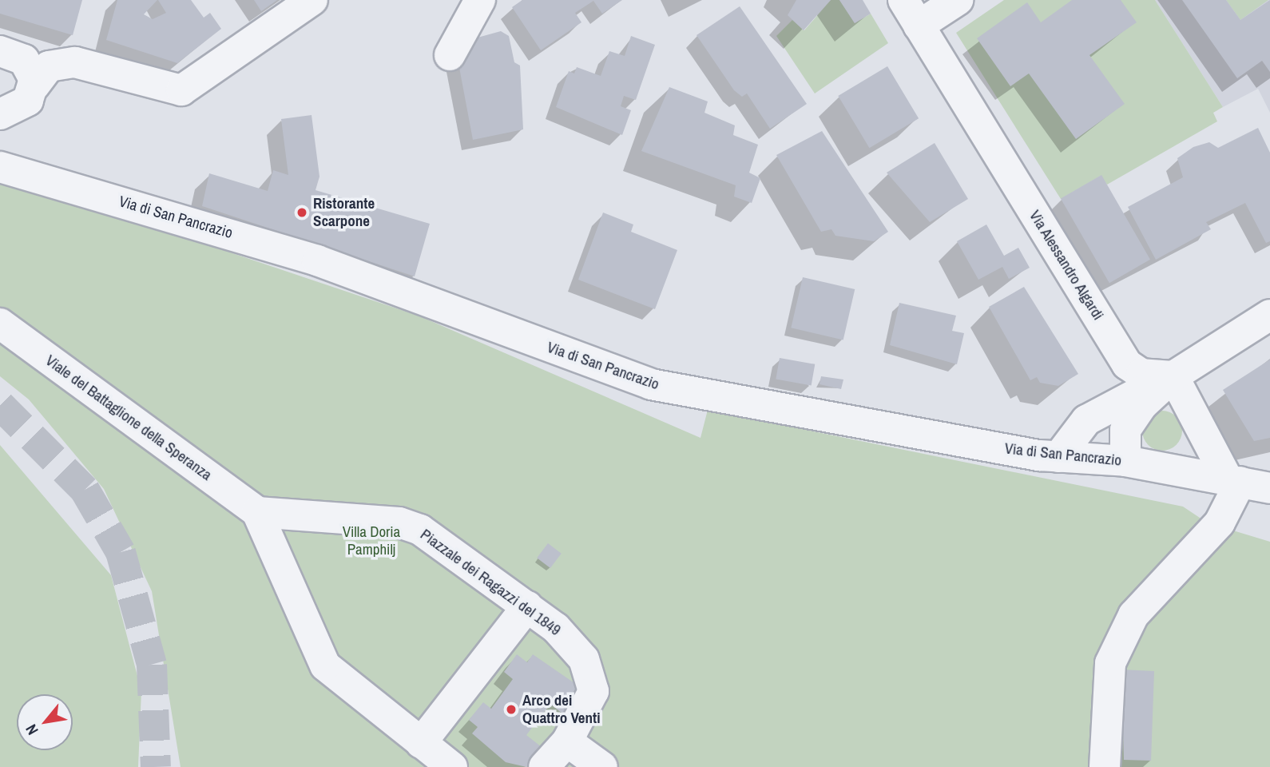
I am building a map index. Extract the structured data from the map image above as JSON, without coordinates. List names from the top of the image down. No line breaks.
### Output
{"streets":{"street":["Via di San Pancrazio","Via Alessandro Algardi","Viale del Battaglione della Speranza","Piazzale dei Ragazzi del 1849"]},"crossings":[["Viale del Battaglione della Speranza","Piazzale dei Ragazzi del 1849"]],"parks":["Villa Doria Pamphilj"],"places":["Ristorante Scarpone","Arco dei Quattro Venti"],"north":"bottom left"}
